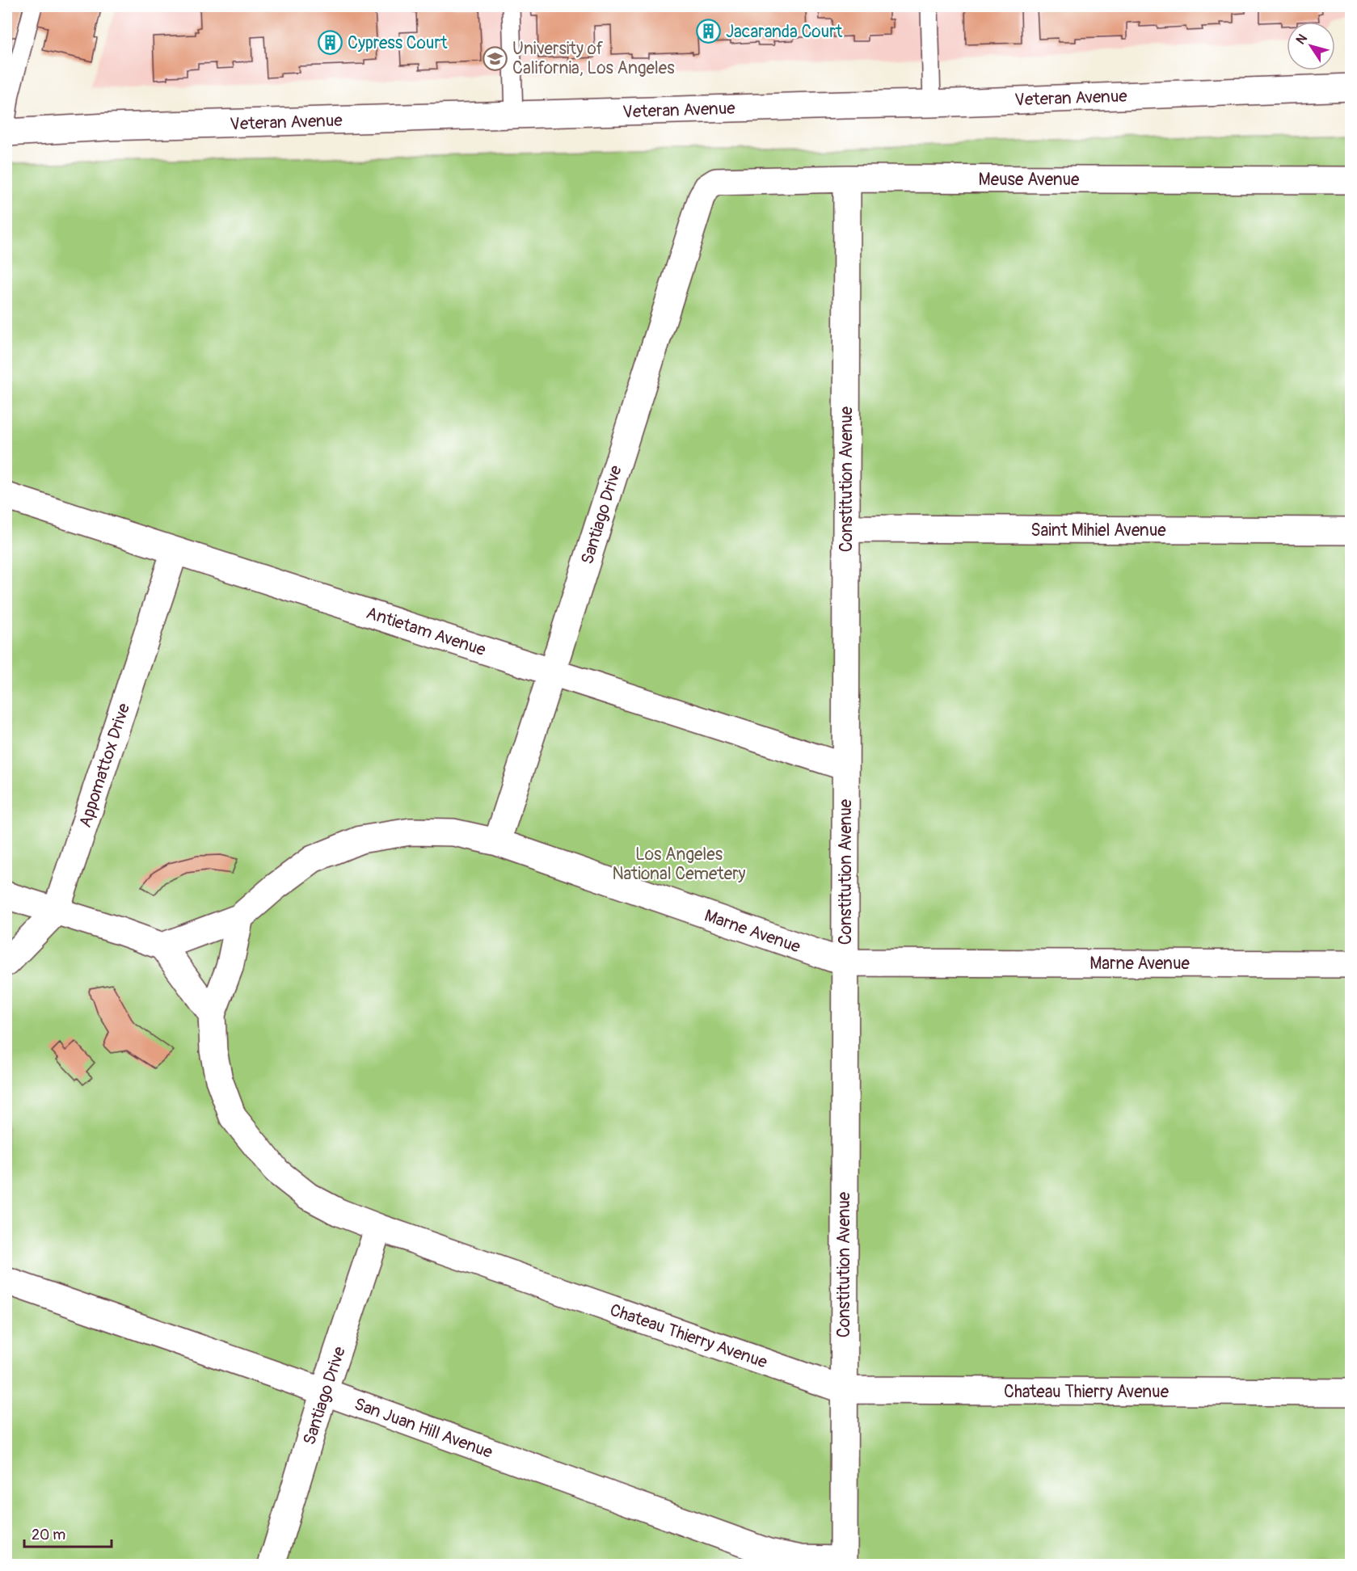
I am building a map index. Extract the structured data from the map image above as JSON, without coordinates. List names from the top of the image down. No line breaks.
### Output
{"streets":{"street":["Veteran Avenue","Meuse Avenue","Constitution Avenue","Santiago Drive","Saint Mihiel Avenue","Antietam Avenue","Appomattox Drive","Marne Avenue","Chateau Thierry Avenue","San Juan Hill Avenue"]},"crossings":[["Meuse Avenue","Constitution Avenue"],["Meuse Avenue","Santiago Drive"],["Constitution Avenue","Saint Mihiel Avenue"],["Constitution Avenue","Antietam Avenue"],["Constitution Avenue","Marne Avenue"],["Constitution Avenue","Chateau Thierry Avenue"],["Constitution Avenue","San Juan Hill Avenue"],["Santiago Drive","Antietam Avenue"],["Santiago Drive","Marne Avenue"],["Santiago Drive","Chateau Thierry Avenue"],["Santiago Drive","San Juan Hill Avenue"],["Antietam Avenue","Appomattox Drive"],["Marne Avenue","Chateau Thierry Avenue"]],"parks":["Los Angeles National Cemetery"],"places":{"building":["Jacaranda Court","Cypress Court"],"school or university":["University of California, Los Angeles"]},"scale_bar":"20 m","north":"top left"}
